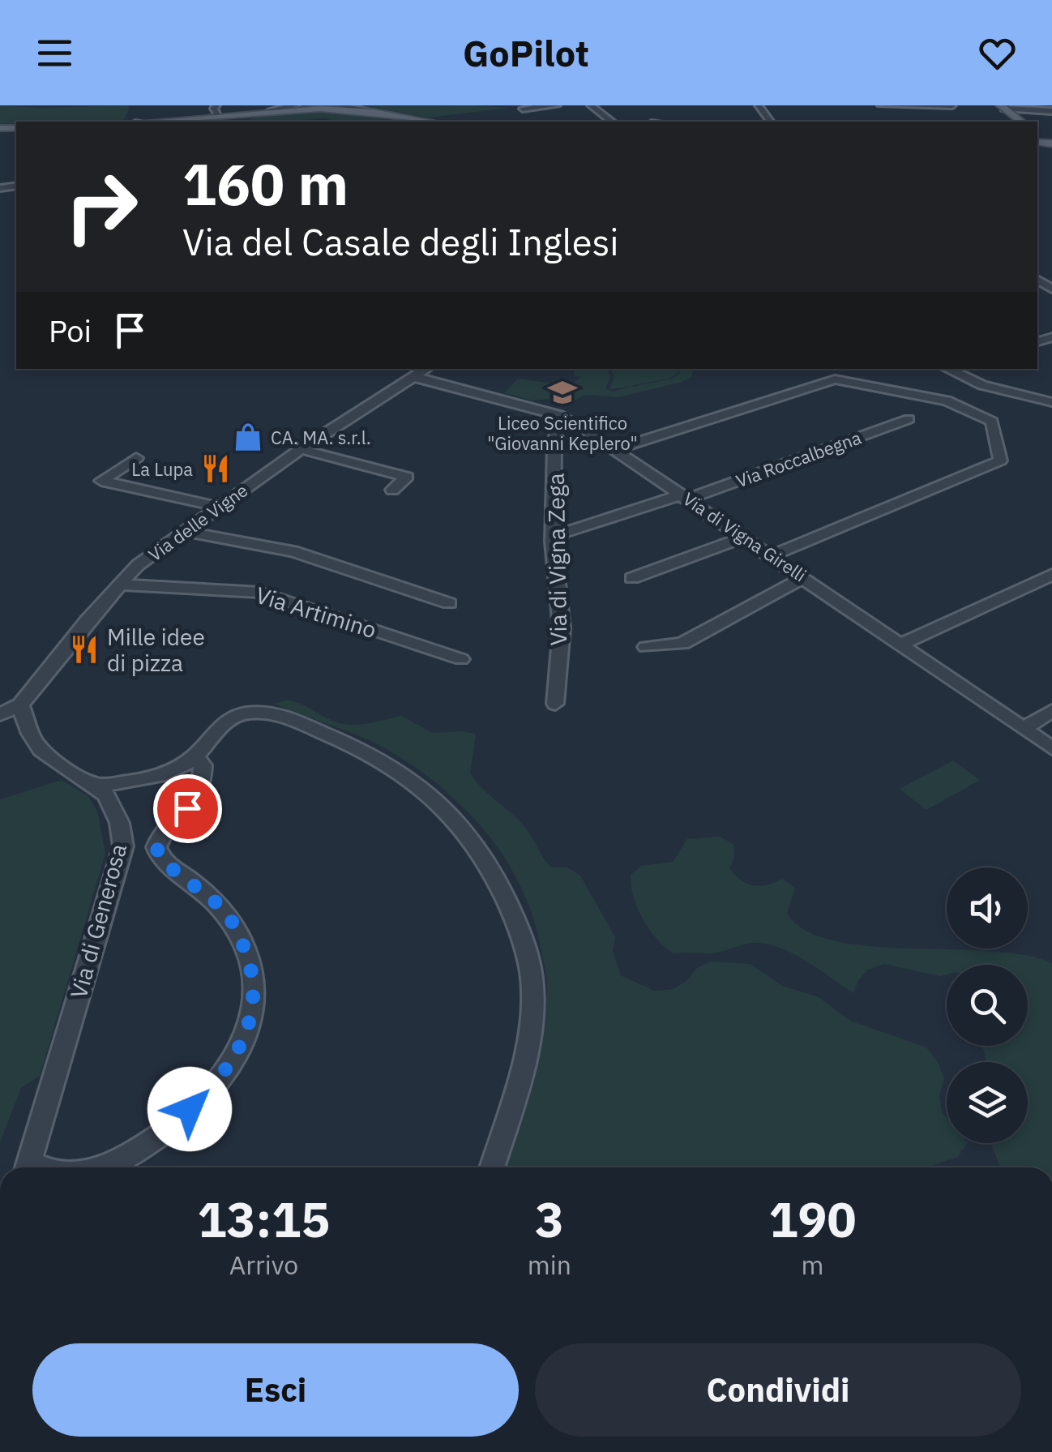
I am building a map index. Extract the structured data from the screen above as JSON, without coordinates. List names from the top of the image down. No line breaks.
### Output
{"streets":{"street":["Via Roccalbegna","Via delle Vigne","Via di Vigna Girelli","Via di Vigna Zega","Via Artimino","Via di Generosa"]},"crossings":[["Via Roccalbegna","Via di Vigna Girelli"],["Via delle Vigne","Via di Vigna Girelli"],["Via delle Vigne","Via Artimino"],["Via di Vigna Girelli","Via di Vigna Zega"]],"places":{"school or university":["Liceo Scientifico \"Giovanni Keplero\""],"shop":["CA. MA. s.r.l."],"restaurant":["La Lupa","Mille idee di pizza"]},"page":{"header":"GoPilot","turn":["160 m","Via del Casale degli Inglesi"],"then":"Poi","eta":["13:15","Arrivo","3","min","190","m"],"buttons":["Esci","Condividi"]}}
